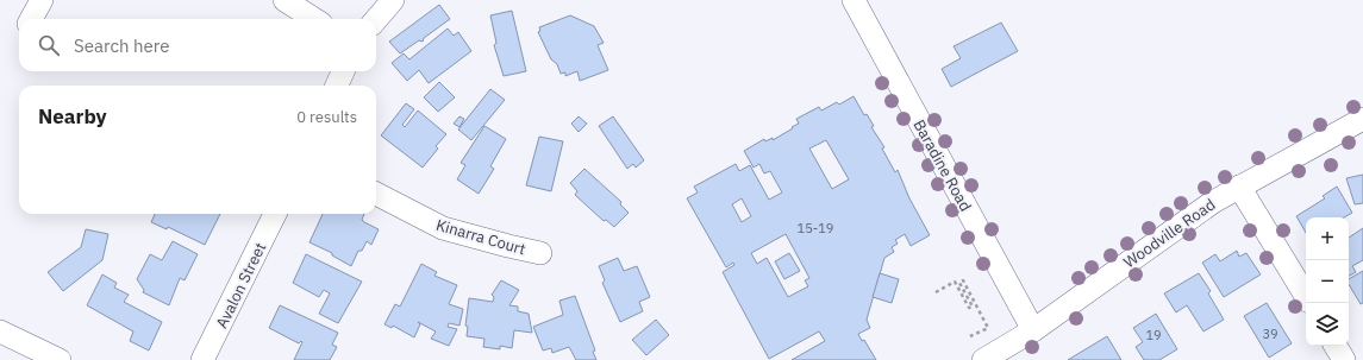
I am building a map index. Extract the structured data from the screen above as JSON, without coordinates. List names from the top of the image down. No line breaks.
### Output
{"streets":{"street":["Baradine Road","Woodville Road","Kinarra Court","Avalon Street"]},"crossings":[["Baradine Road","Woodville Road"]],"house_numbers":["15-19","39","19"],"page":{"search":"Search here","heading":["Nearby","0 results"],"map_buttons":["+","−"]}}
